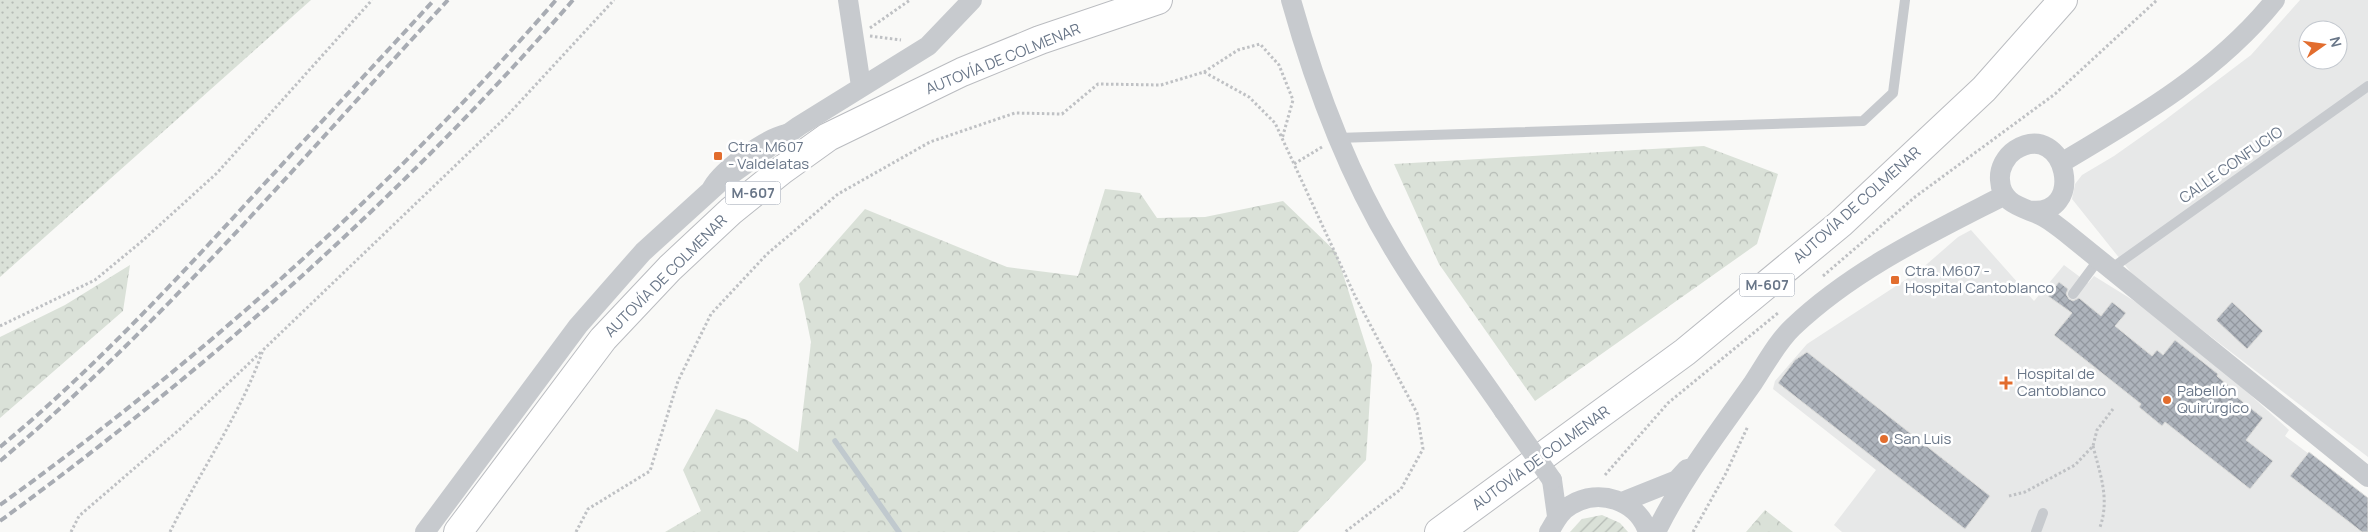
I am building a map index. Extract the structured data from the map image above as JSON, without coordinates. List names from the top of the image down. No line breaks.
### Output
{"streets":{"highway":["AUTOVÍA DE COLMENAR","M-607"],"lane":["CALLE CONFUCIO"]},"places":{"transit":["Ctra. M607 - Valdelatas","Ctra. M607 - Hospital Cantoblanco"],"health":["Hospital de Cantoblanco"],"other":["Pabellón Quirúrgico","San Luis"]},"north":"right"}
